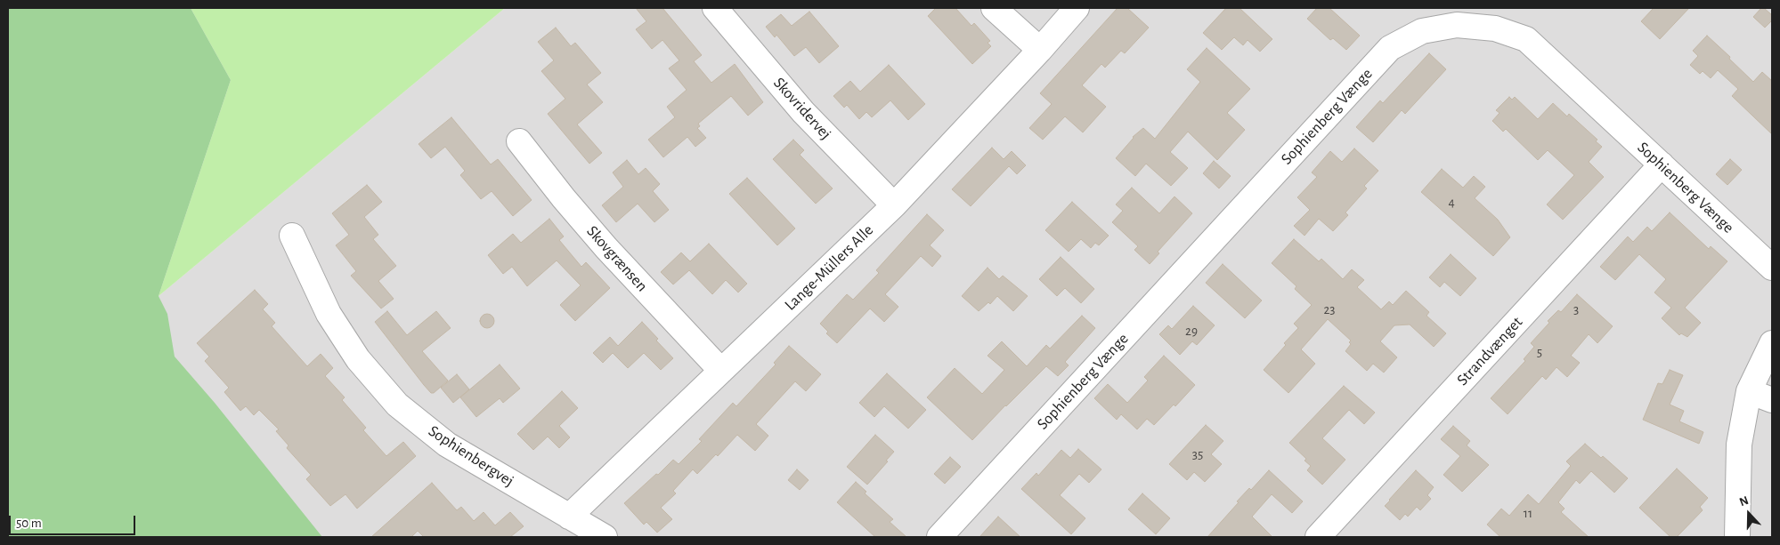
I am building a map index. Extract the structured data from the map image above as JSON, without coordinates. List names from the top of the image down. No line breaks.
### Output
{"streets":{"street":["Skovridervej","Sophienberg Vænge","Skovgrænsen","Lange-Müllers Alle","Strandvænget","Sophienbergvej"]},"crossings":[["Skovridervej","Lange-Müllers Alle"],["Sophienberg Vænge","Strandvænget"],["Skovgrænsen","Lange-Müllers Alle"],["Lange-Müllers Alle","Sophienbergvej"]],"house_numbers":["4","23","3","29","5","35","11"],"scale_bar":"50 m","north":"top"}
